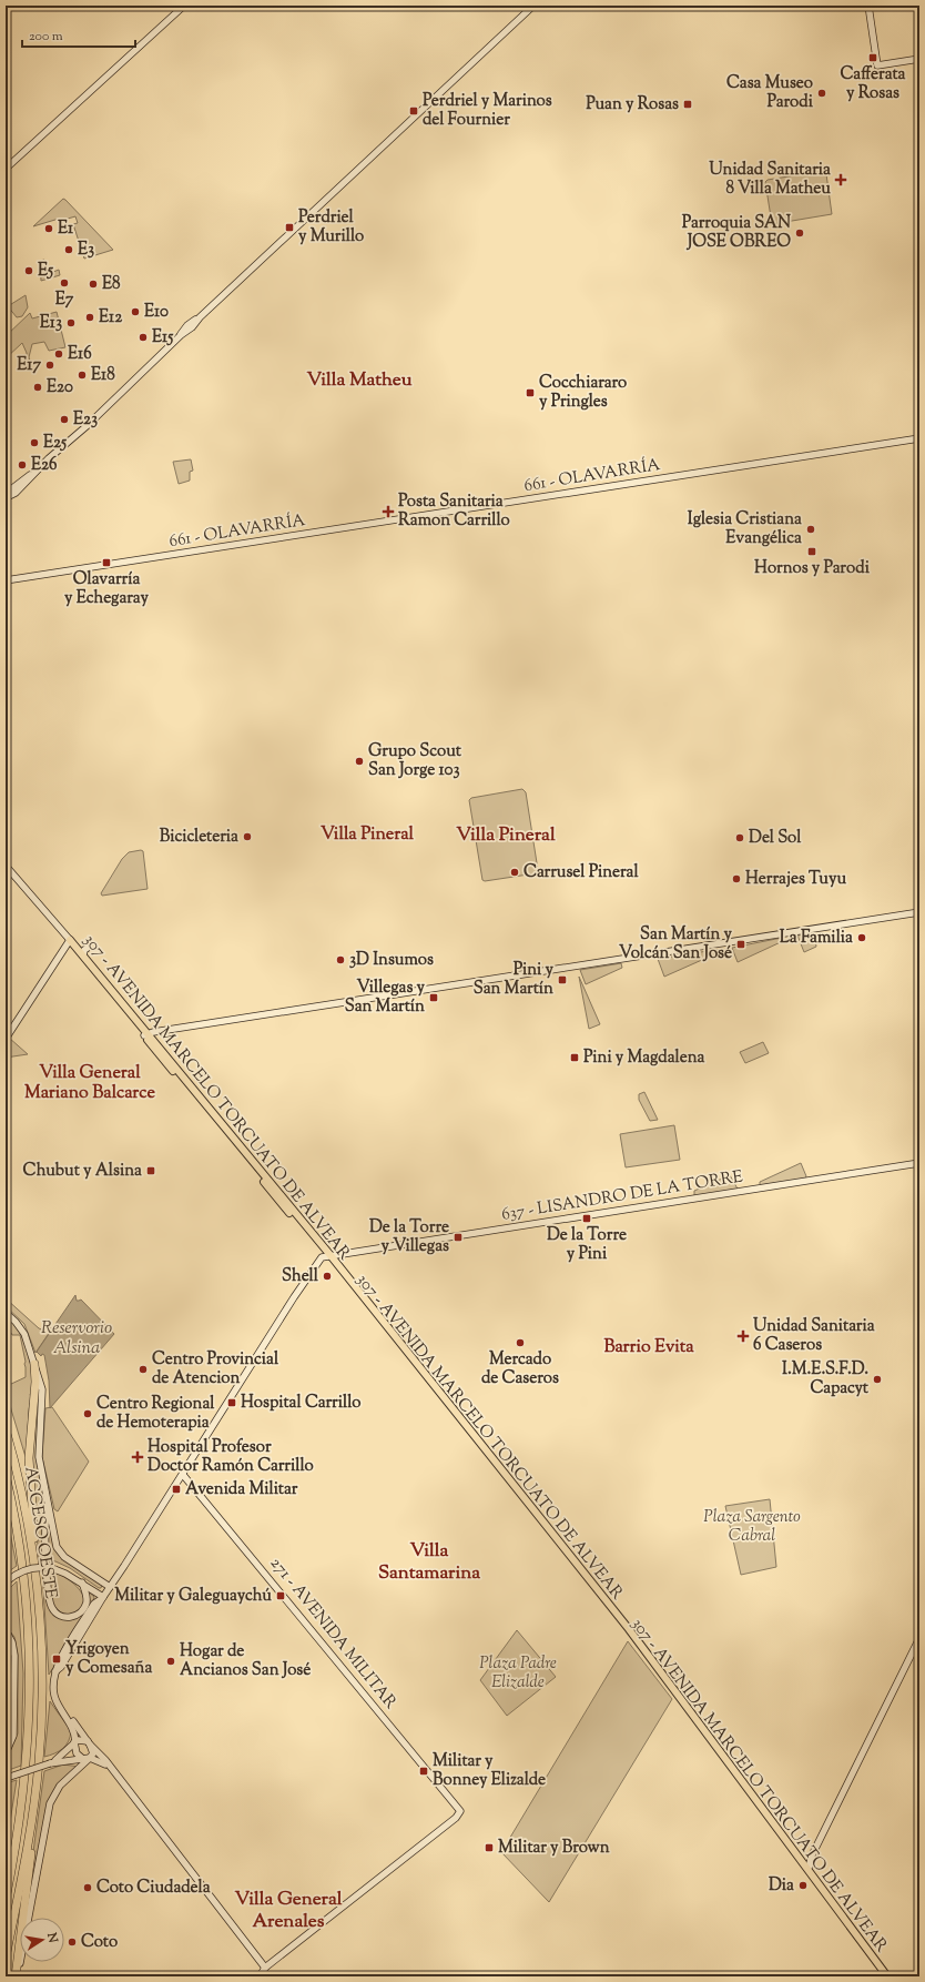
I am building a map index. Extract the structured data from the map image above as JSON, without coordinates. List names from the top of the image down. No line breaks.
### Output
{"streets":{"highway":["ACCESO OESTE"],"main road":["307 - AVENIDA MARCELO TORCUATO DE ALVEAR"],"street":["661 - OLAVARRÍA","637 - LISANDRO DE LA TORRE","271 - AVENIDA MILITAR"]},"crossings":[["307 - AVENIDA MARCELO TORCUATO DE ALVEAR","637 - LISANDRO DE LA TORRE"]],"districts":["Villa Matheu","Villa Pineral","Villa Pineral","Villa General Mariano Balcarce","Barrio Evita","Villa Santamarina","Villa General Arenales"],"water":["Reservorio Alsina"],"parks":["Plaza Sargento Cabral","Plaza Padre Elizalde"],"places":{"transit":["Cafferata y Rosas","Puan y Rosas","Perdriel y Marinos del Fournier","Perdriel y Murillo","Cocchiararo y Pringles","Hornos y Parodi","Olavarría y Echegaray","San Martín y Volcán San José","Pini y San Martín","Villegas y San Martín","Pini y Magdalena","Chubut y Alsina","De la Torre y Pini","De la Torre y Villegas","Hospital Carrillo","Avenida Militar","Militar y Galeguaychú","Yrigoyen y Comesaña","Militar y Bonney Elizalde","Militar y Brown"],"other":["Casa Museo Parodi","E1","Parroquia SAN JOSE OBREO","E3","E5","E7","E8","E10","E12","E13","E15","E16","E17","E18","E20","E23","E25","E26","Iglesia Cristiana Evangélica","Grupo Scout San Jorge 103","Bicicleteria","Del Sol","Carrusel Pineral","Herrajes Tuyu","La Familia","3D Insumos","Shell","Mercado de Caseros","Centro Provincial de Atencion","I.M.E.S.F.D. Capacyt","Centro Regional de Hemoterapia","Hogar de Ancianos San José","Dia","Coto Ciudadela","Coto"],"health":["Unidad Sanitaria 8 Villa Matheu","Posta Sanitaria Ramon Carrillo","Unidad Sanitaria 6 Caseros","Hospital Profesor Doctor Ramón Carrillo"]},"scale_bar":"200 m","north":"right"}
